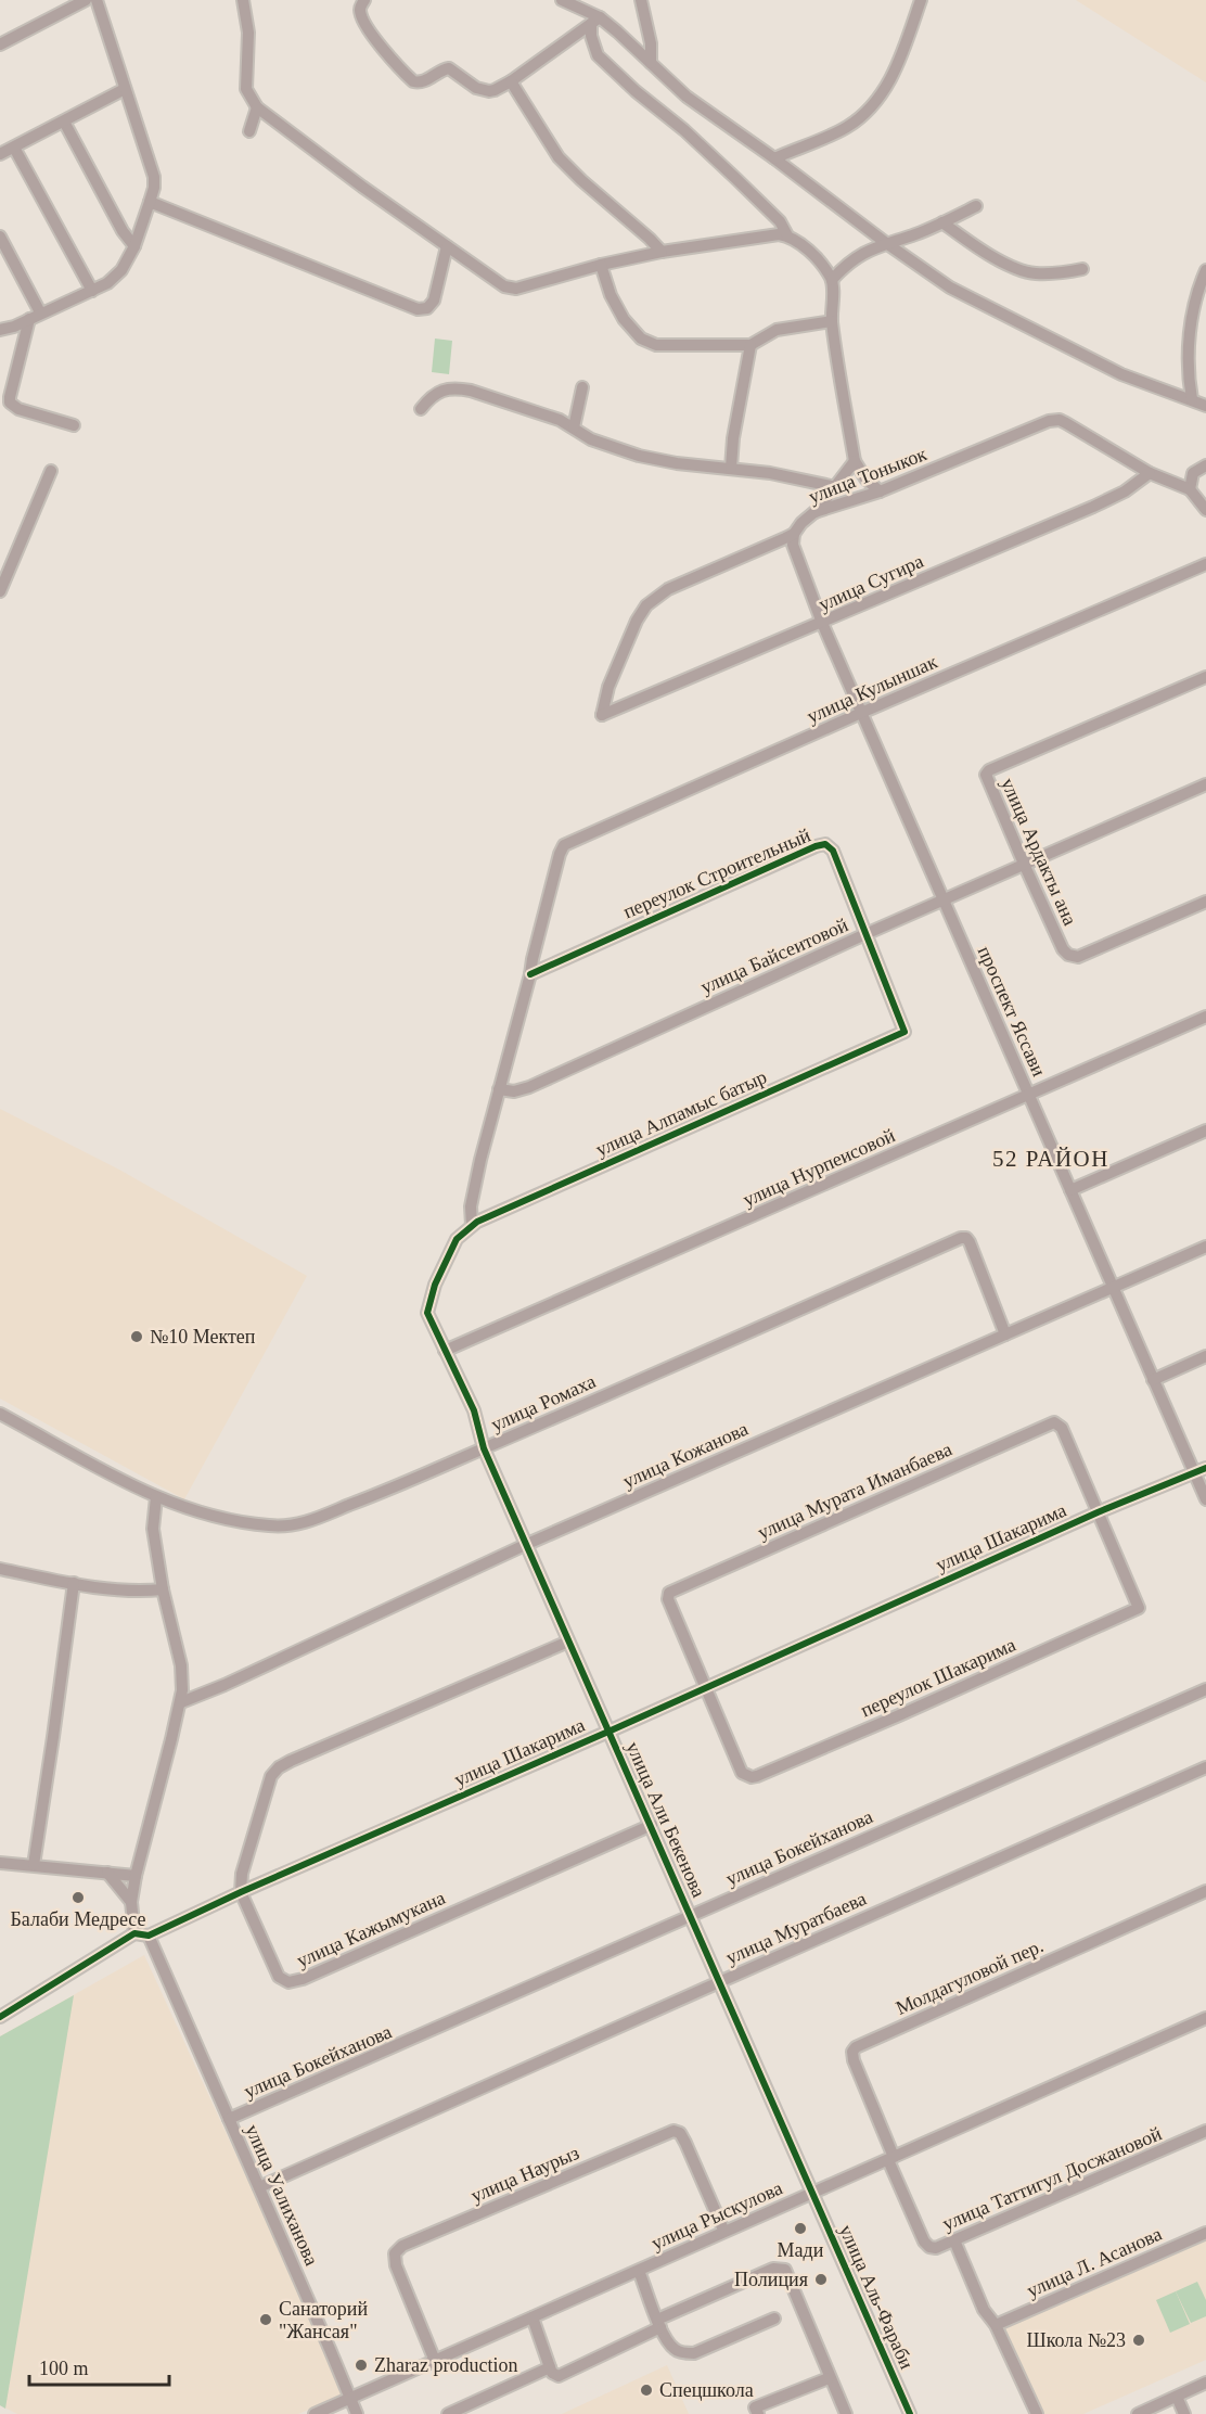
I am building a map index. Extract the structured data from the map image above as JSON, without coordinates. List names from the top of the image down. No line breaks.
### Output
{"streets":{"street":["улица Тоныкок","улица Сугира","улица Кулыншак","улица Ардакты ана","переулок Строительный","улица Байсеитовой","проспект Яссави","улица Алпамыс батыр","улица Нурпеисовой","улица Ромаха","улица Кожанова","улица Мурата Иманбаева","улица Шакарима","переулок Шакарима","улица Али Бекенова","улица Бокейханова","улица Муратбаева","улица Кажымукана","Молдагуловой пер.","улица Наурыз","улица Таттигул Досжановой","улица Уалиханова","улица Рыскулова","улица Л. Асанова","улица Аль-Фараби"]},"crossings":[["улица Тоныкок","улица Сугира"],["улица Тоныкок","проспект Яссави"],["улица Сугира","проспект Яссави"],["улица Кулыншак","переулок Строительный"],["улица Кулыншак","проспект Яссави"],["улица Ардакты ана","улица Байсеитовой"],["переулок Строительный","улица Байсеитовой"],["переулок Строительный","улица Алпамыс батыр"],["улица Байсеитовой","проспект Яссави"],["улица Байсеитовой","улица Алпамыс батыр"],["проспект Яссави","улица Нурпеисовой"],["проспект Яссави","улица Кожанова"],["проспект Яссави","улица Шакарима"],["улица Алпамыс батыр","улица Али Бекенова"],["улица Нурпеисовой","улица Али Бекенова"],["улица Ромаха","улица Кожанова"],["улица Ромаха","улица Али Бекенова"],["улица Кожанова","улица Али Бекенова"],["улица Мурата Иманбаева","улица Шакарима"],["улица Мурата Иманбаева","переулок Шакарима"],["улица Шакарима","переулок Шакарима"],["улица Шакарима","улица Али Бекенова"],["улица Шакарима","улица Кажымукана"],["улица Шакарима","улица Уалиханова"],["улица Али Бекенова","улица Бокейханова"],["улица Али Бекенова","улица Муратбаева"],["улица Али Бекенова","улица Кажымукана"],["улица Али Бекенова","улица Рыскулова"],["улица Али Бекенова","улица Аль-Фараби"],["улица Бокейханова","улица Уалиханова"],["улица Муратбаева","улица Уалиханова"],["Молдагуловой пер.","улица Таттигул Досжановой"],["Молдагуловой пер.","улица Рыскулова"],["улица Наурыз","улица Рыскулова"],["улица Таттигул Досжановой","улица Рыскулова"],["улица Уалиханова","улица Рыскулова"],["улица Рыскулова","улица Аль-Фараби"]],"districts":["52 РАЙОН"],"places":["№10 Мектеп","Балаби Медресе","Мади","Полиция","Санаторий \"Жансая\"","Школа №23","Zharaz production","Спецшкола"],"scale_bar":"100 m"}
